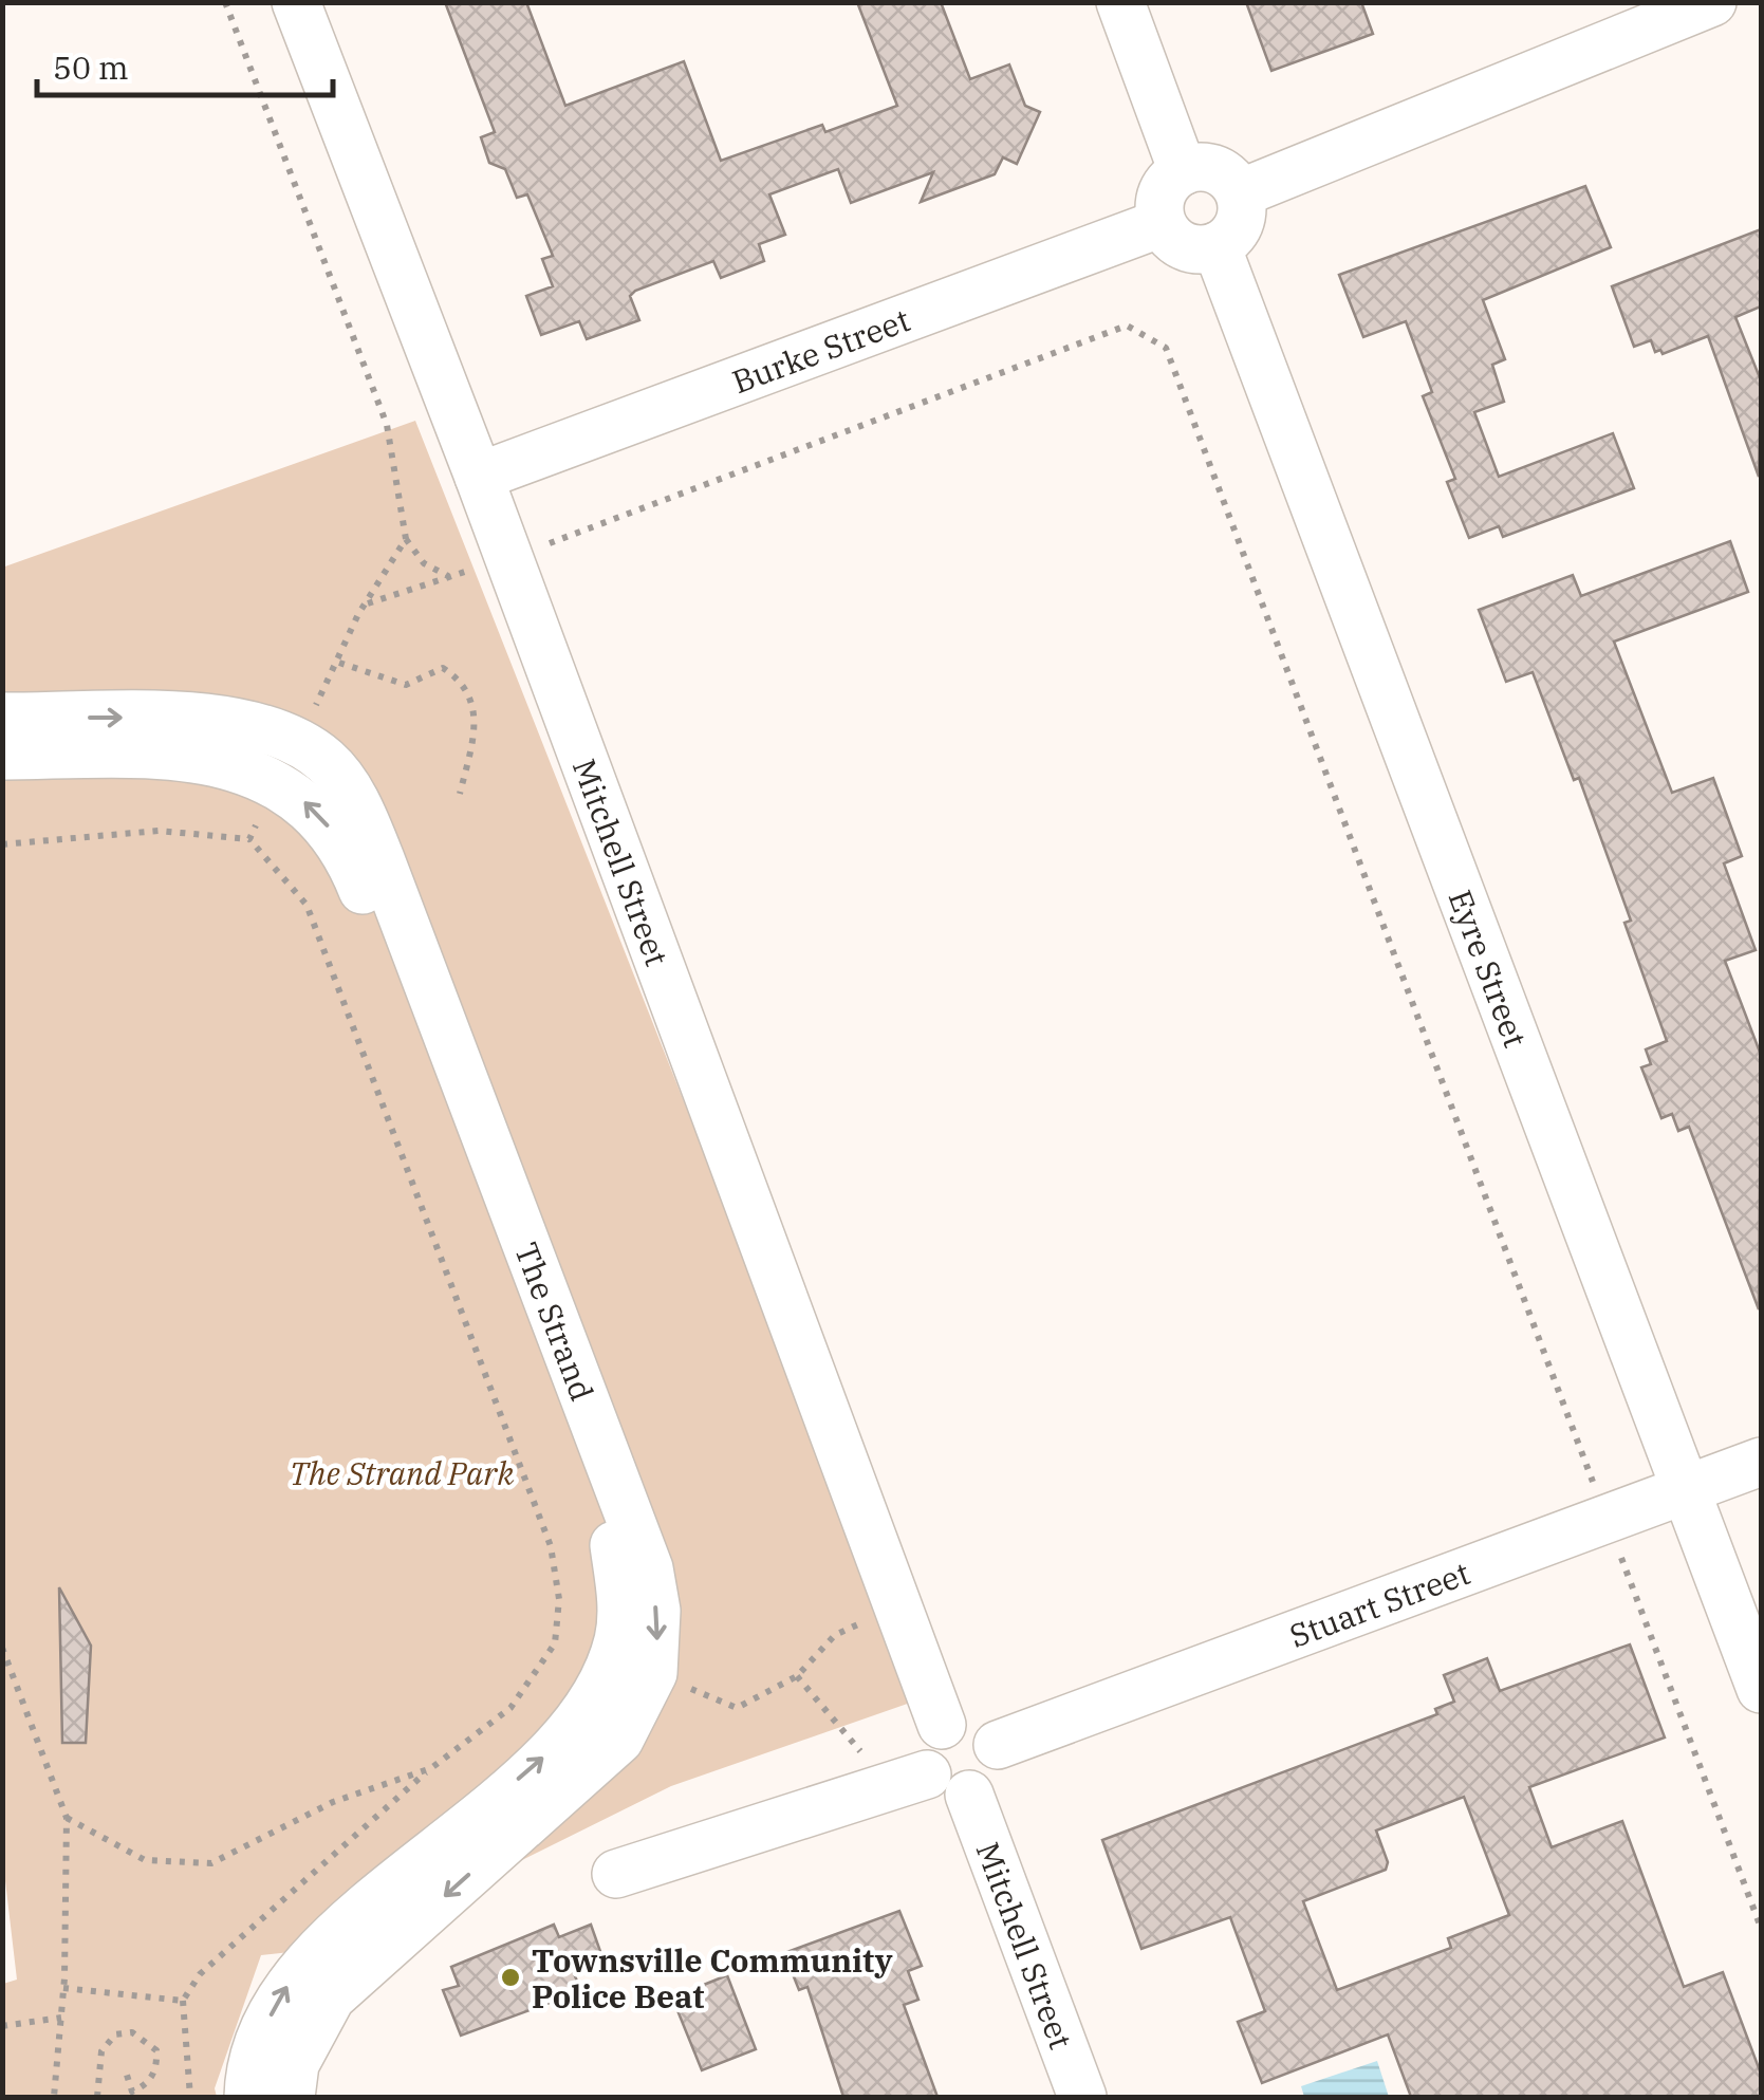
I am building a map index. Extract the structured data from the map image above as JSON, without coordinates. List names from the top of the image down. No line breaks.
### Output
{"streets":{"street":["Burke Street","Mitchell Street","Eyre Street","The Strand","Stuart Street"]},"crossings":[["Burke Street","Mitchell Street"],["Burke Street","Eyre Street"],["Mitchell Street","Stuart Street"],["Eyre Street","Stuart Street"]],"parks":["The Strand Park"],"places":["Townsville Community Police Beat"],"scale_bar":"50 m"}
